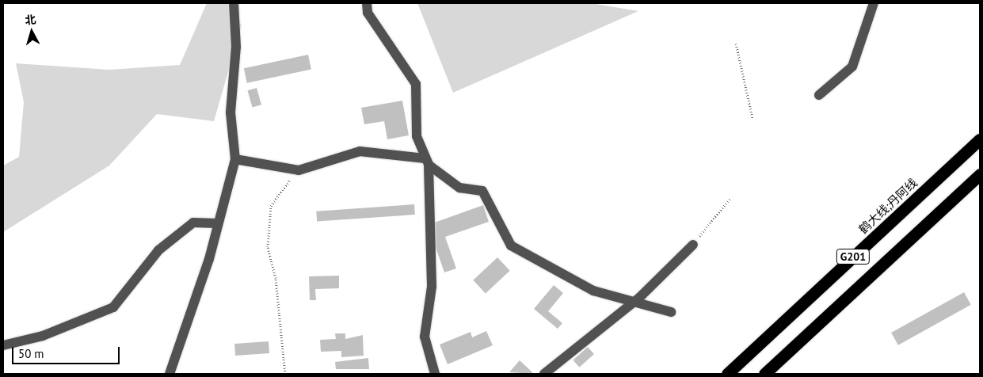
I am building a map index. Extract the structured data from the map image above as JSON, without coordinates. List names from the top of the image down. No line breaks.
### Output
{"streets":{"highway":["鹤大线;丹阿线","G201"]},"scale_bar":"50 m","north":"top"}
